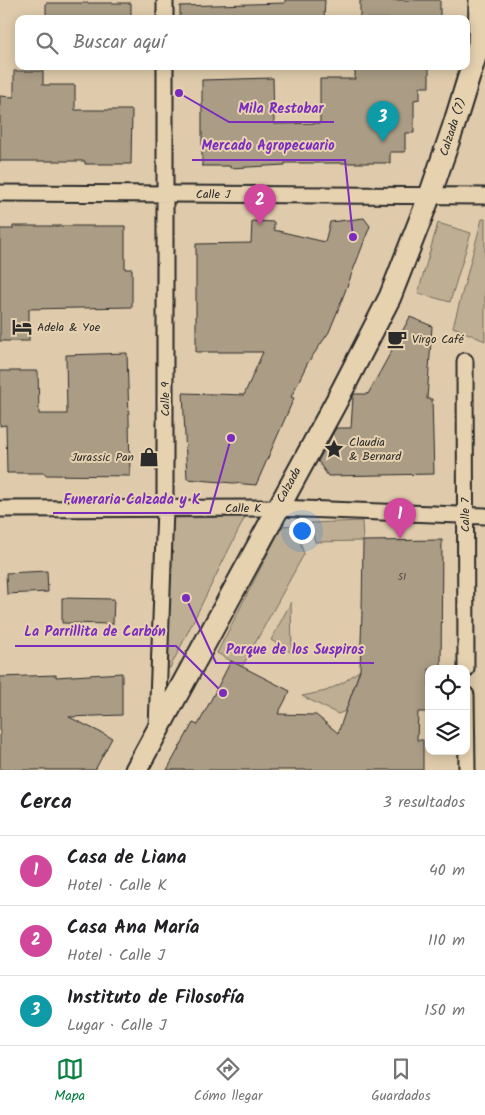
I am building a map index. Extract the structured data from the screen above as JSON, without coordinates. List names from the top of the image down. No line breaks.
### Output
{"streets":{"main road":["Calzada (7)","Calzada"],"street":["Calle J","Calle 9","Calle K","Calle 7"]},"crossings":[["Calzada (7)","Calle J"],["Calzada (7)","Calzada"],["Calle J","Calle 9"],["Calle J","Calzada"],["Calle 9","Calzada"],["Calle 9","Calle K"],["Calzada","Calle K"],["Calle K","Calle 7"]],"places":{"other":["Mila Restobar","Mercado Agropecuario","Funeraria Calzada y K","Parque de los Suspiros","La Parrillita de Carbón"],"hotel":["Adela & Yoe"],"cafe":["Virgo Café"],"place":["Claudia & Bernard"],"shop":["Jurassic Pan"]},"house_numbers":["51"],"page":{"search":"Buscar aquí","pins":["3","2","1"],"heading":["Cerca","3 resultados"],"list":[{"mark":"1","name":"Casa de Liana","note":"Hotel · Calle K","value":"40 m"},{"mark":"2","name":"Casa Ana María","note":"Hotel · Calle J","value":"110 m"},{"mark":"3","name":"Instituto de Filosofía","note":"Lugar · Calle J","value":"150 m"}],"nav":["Mapa","Cómo llegar","Guardados"]}}
